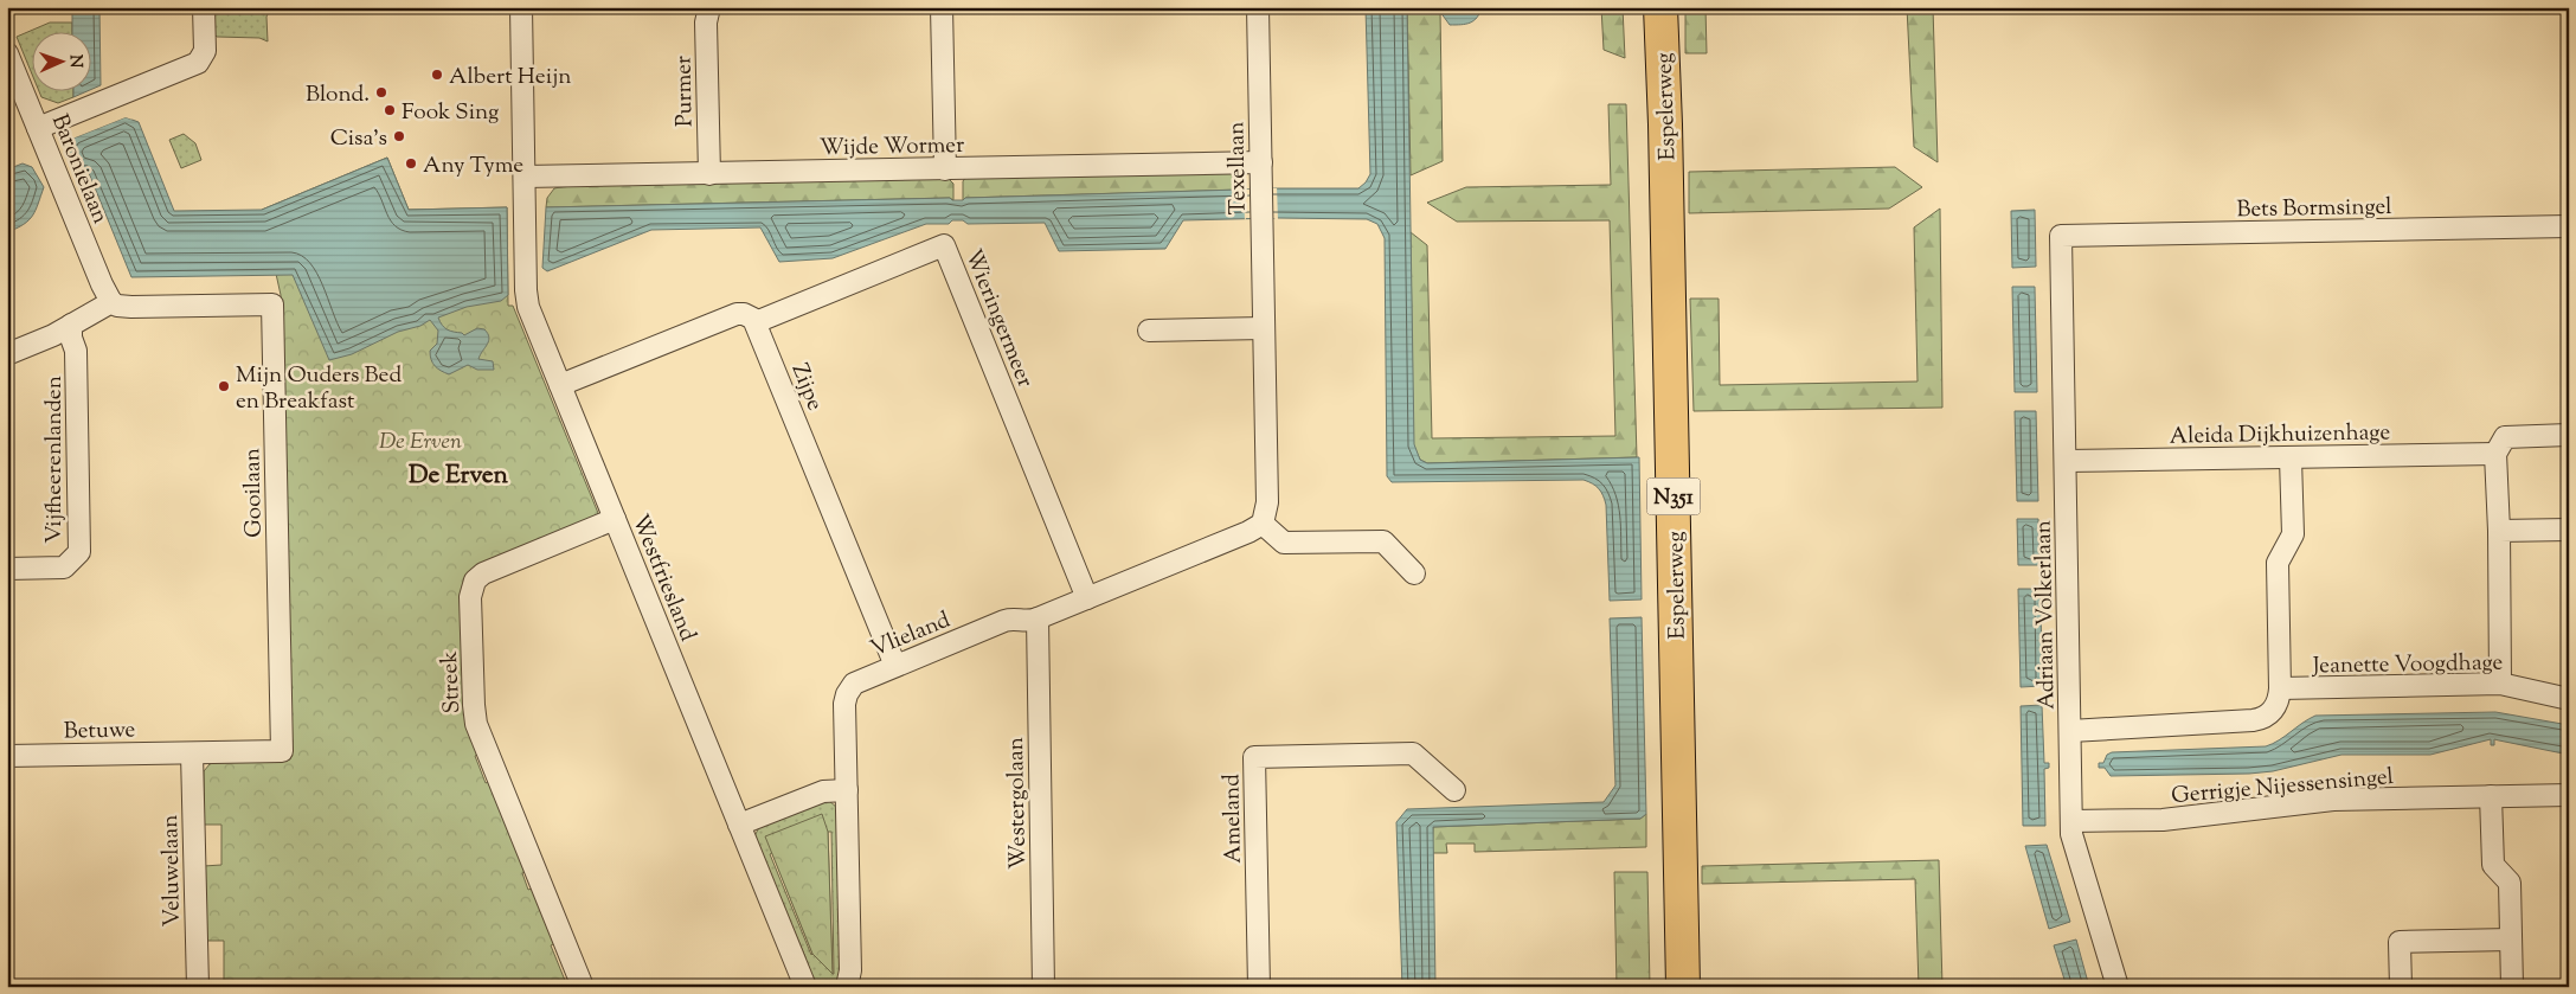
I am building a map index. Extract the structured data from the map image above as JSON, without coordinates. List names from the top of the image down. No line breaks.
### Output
{"streets":{"main road":["Espelerweg","N351"],"street":["Purmer","Wijde Wormer","Baronielaan","Texellaan","Bets Bormsingel","Wieringermeer","Zijpe","Aleida Dijkhuizenhage","Vijfheerenlanden","Gooilaan","Westfriesland","Adriaan Volkerlaan","Vlieland","Jeanette Voogdhage","Streek","Betuwe","Gerrigje Nijessensingel","Westergolaan","Ameland","Veluwelaan"]},"crossings":[["Purmer","Wijde Wormer"],["Wijde Wormer","Texellaan"],["Wijde Wormer","Westfriesland"],["Baronielaan","Gooilaan"],["Bets Bormsingel","Adriaan Volkerlaan"],["Wieringermeer","Zijpe"],["Wieringermeer","Vlieland"],["Zijpe","Vlieland"],["Aleida Dijkhuizenhage","Adriaan Volkerlaan"],["Aleida Dijkhuizenhage","Jeanette Voogdhage"],["Gooilaan","Betuwe"],["Gooilaan","Veluwelaan"],["Westfriesland","Streek"],["Adriaan Volkerlaan","Jeanette Voogdhage"],["Adriaan Volkerlaan","Gerrigje Nijessensingel"],["Vlieland","Westergolaan"],["Betuwe","Veluwelaan"]],"districts":["De Erven"],"parks":["De Erven"],"places":["Albert Heijn","Blond.","Fook Sing","Cisa's","Any Tyme","Mijn Ouders Bed en Breakfast"],"north":"right"}
